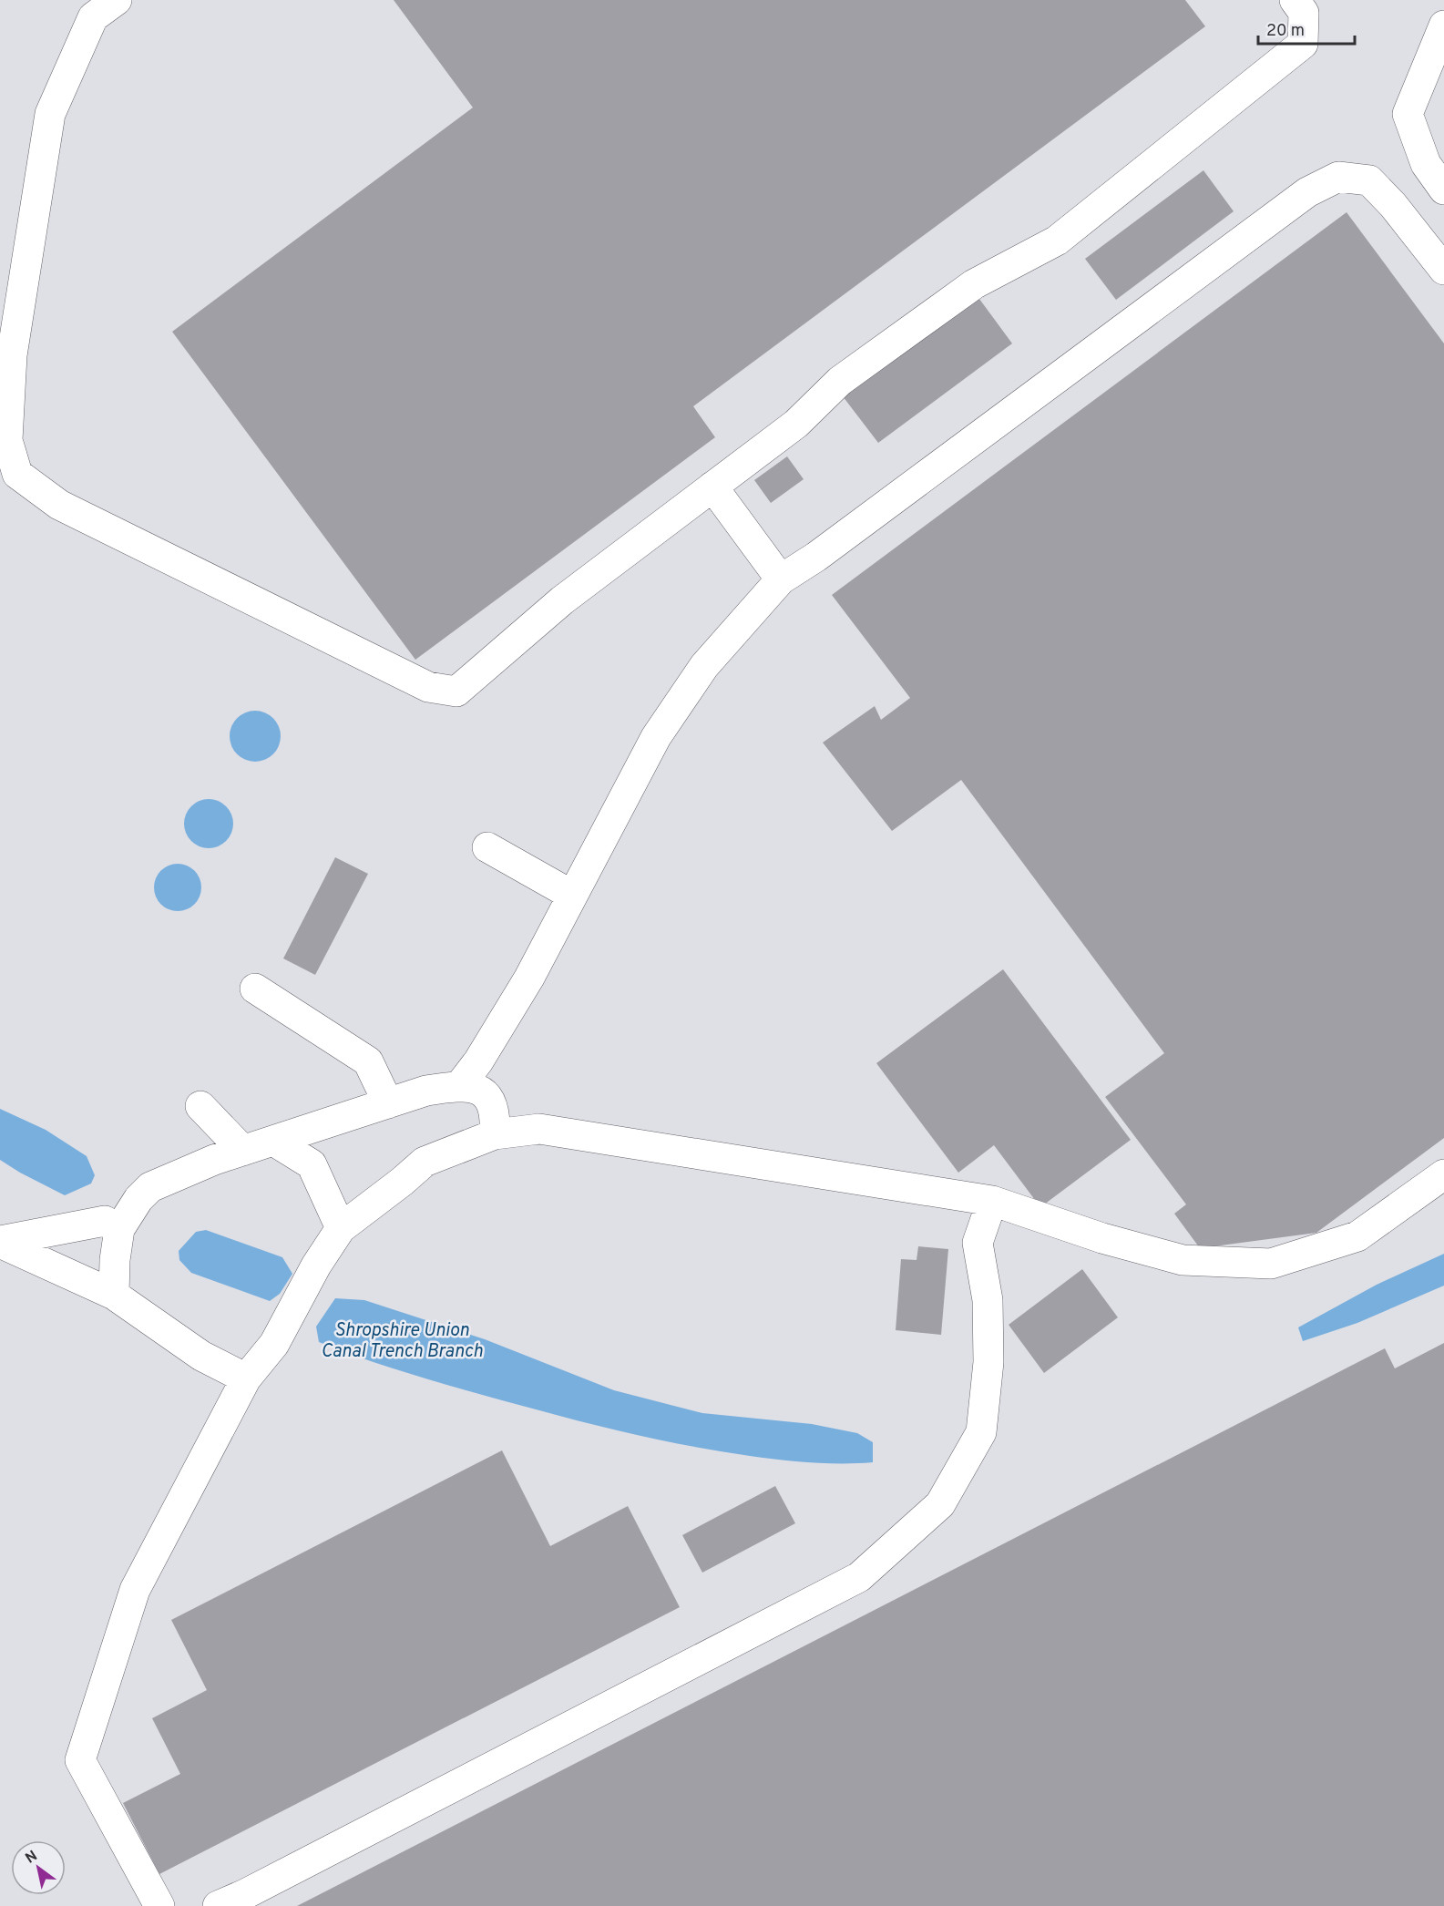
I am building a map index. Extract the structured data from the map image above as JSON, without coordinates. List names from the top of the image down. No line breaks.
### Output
{"water":["Shropshire Union Canal Trench Branch"],"scale_bar":"20 m","north":"top left"}
